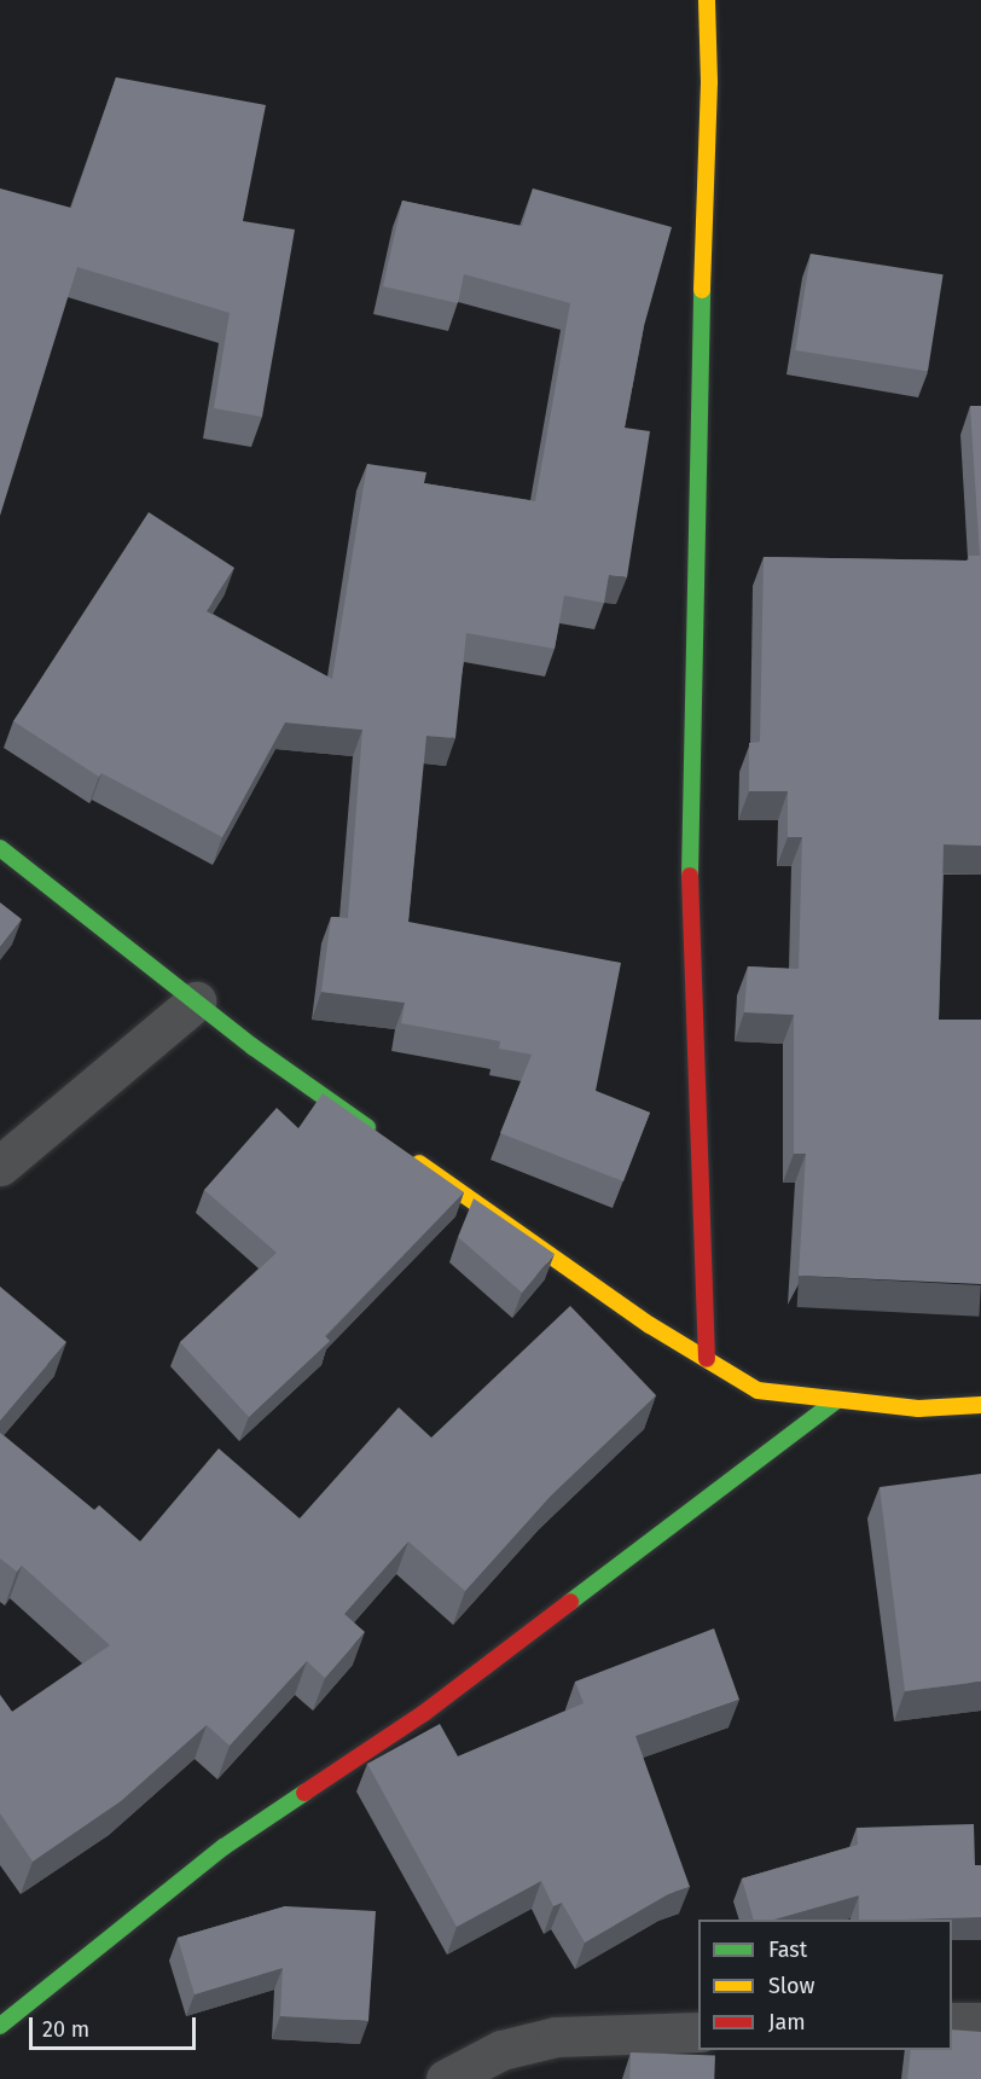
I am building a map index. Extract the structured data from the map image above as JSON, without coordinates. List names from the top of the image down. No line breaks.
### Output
{"legend":["Fast","Slow","Jam"],"scale_bar":"20 m"}
